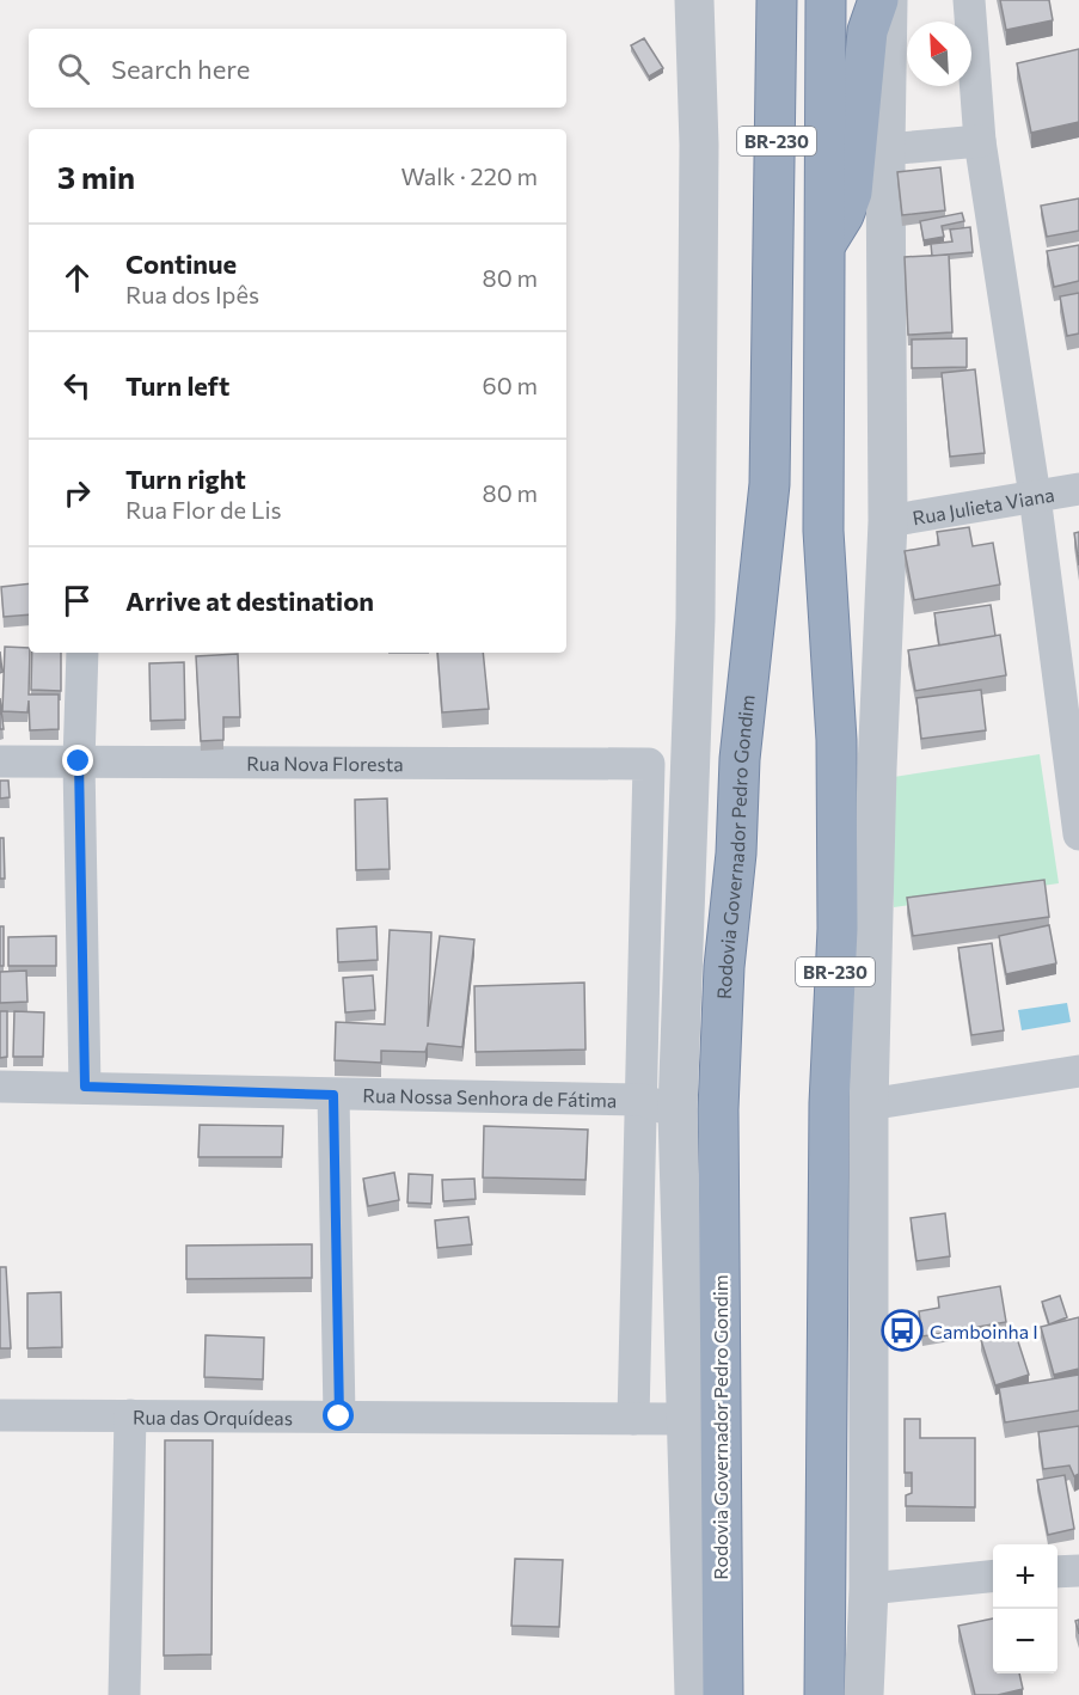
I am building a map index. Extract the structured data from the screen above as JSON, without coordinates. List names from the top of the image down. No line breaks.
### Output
{"streets":{"highway":["BR-230","Rodovia Governador Pedro Gondim"],"street":["Rua Julieta Viana","Rua Nova Floresta","Rua Nossa Senhora de Fátima","Rua das Orquídeas"]},"crossings":[["Rua Nova Floresta","Rua Nossa Senhora de Fátima"]],"places":{"bus stop":["Camboinha I"]},"north":"top left","page":{"search":"Search here","heading":["3 min","Walk · 220 m"],"list":[["Continue","Rua dos Ipês","80 m"],["Turn left","60 m"],["Turn right","Rua Flor de Lis","80 m"],"Arrive at destination"],"map_buttons":["+","−"]}}
